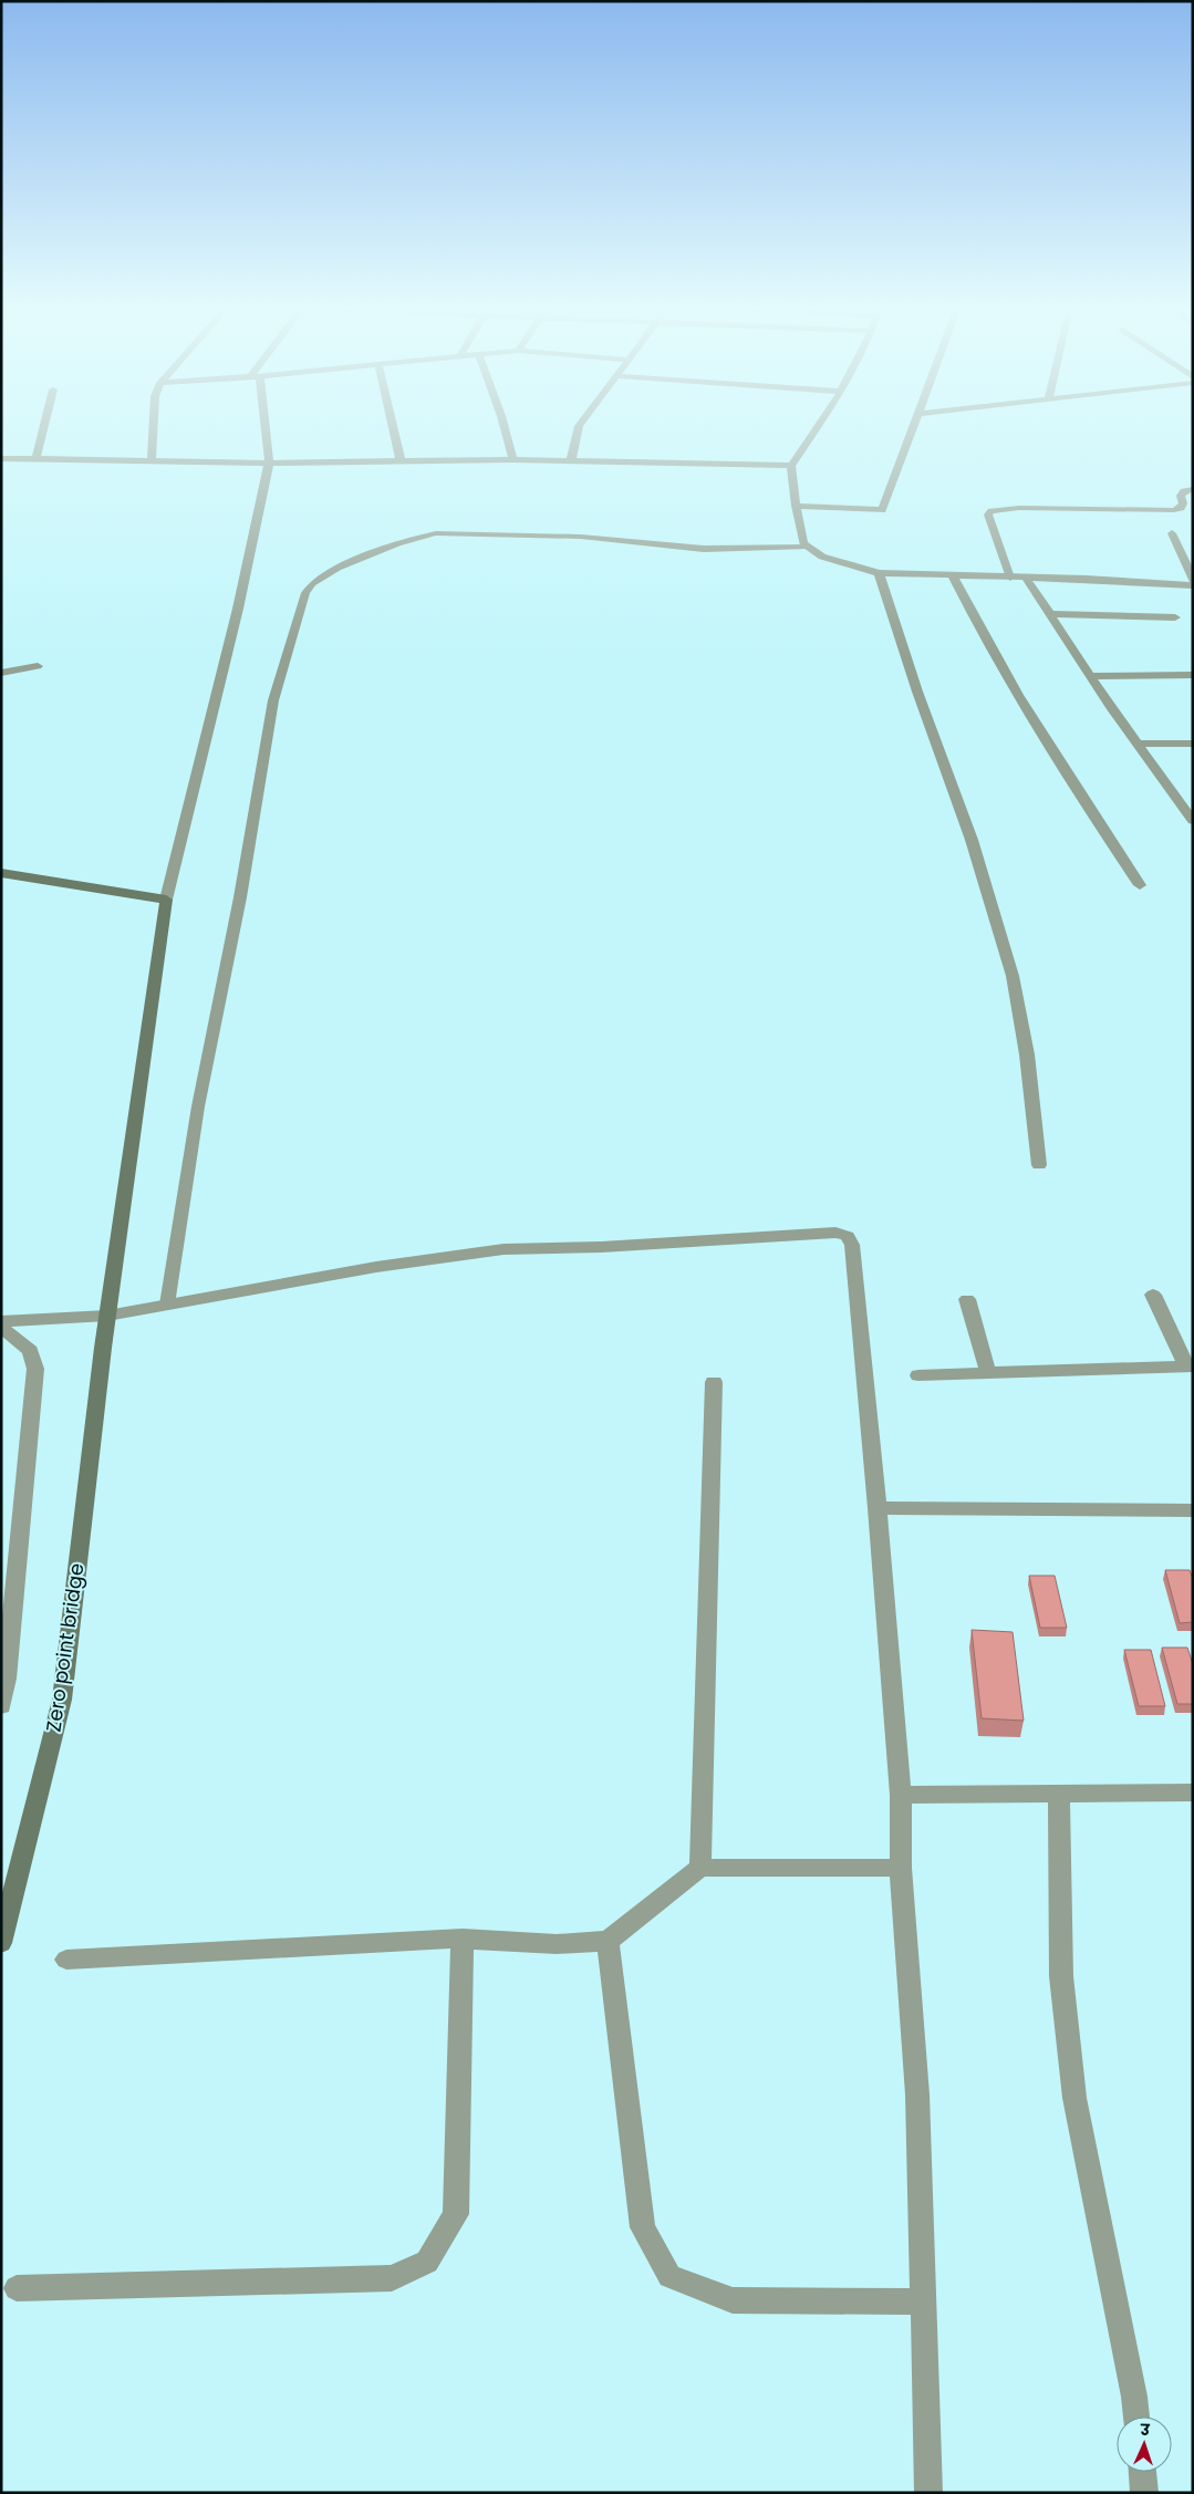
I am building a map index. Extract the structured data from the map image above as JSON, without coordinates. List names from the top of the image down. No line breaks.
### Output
{"streets":{"street":["Zero point bridge"]},"north":"top"}
